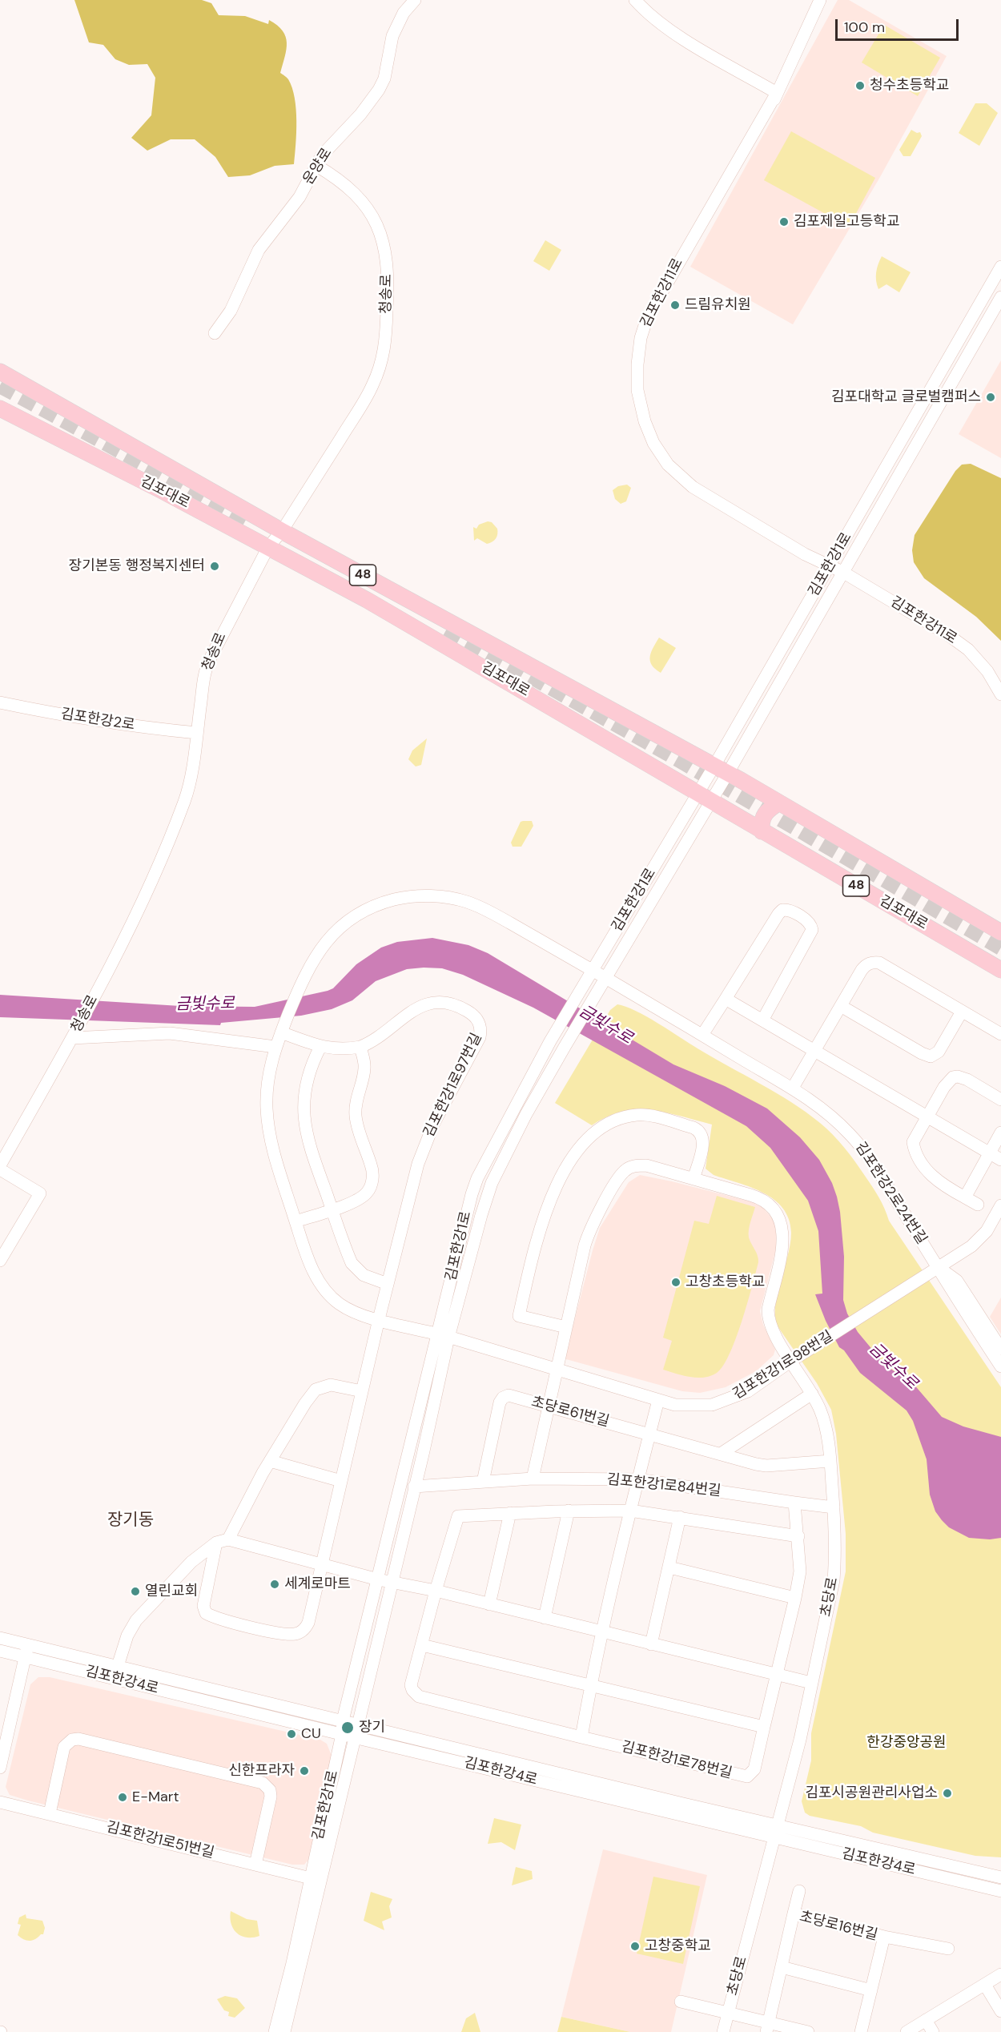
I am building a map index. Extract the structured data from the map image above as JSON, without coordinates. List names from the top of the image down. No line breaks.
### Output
{"streets":{"main road":["김포대로","48"],"street":["운양로","김포한강11로","청송로","김포한강1로","김포한강2로","김포한강1로97번길","김포한강2로24번길","김포한강1로98번길","초당로61번길","김포한강1로84번길","초당로","김포한강4로","김포한강1로78번길","김포한강1로51번길","초당로16번길"]},"crossings":[["운양로","청송로"],["김포한강11로","김포한강1로"],["청송로","김포대로"],["청송로","김포한강2로"],["김포대로","김포한강1로"],["김포한강1로","김포한강2로24번길"],["김포한강1로","김포한강1로98번길"],["김포한강1로","김포한강1로84번길"],["김포한강1로","김포한강4로"],["김포한강1로","김포한강1로51번길"],["김포한강2로24번길","김포한강1로98번길"],["김포한강1로98번길","초당로"],["초당로61번길","김포한강1로84번길"],["초당로61번길","초당로"],["김포한강1로84번길","김포한강1로78번길"],["초당로","김포한강4로"]],"districts":["장기동"],"water":["금빛수로"],"parks":["한강중앙공원"],"places":["청수초등학교","김포제일고등학교","드림유치원","김포대학교 글로벌캠퍼스","장기본동 행정복지센터","고창초등학교","세계로마트","열린교회","장기","CU","신한프라자","김포시공원관리사업소","E-Mart","고창중학교"],"scale_bar":"100 m"}
